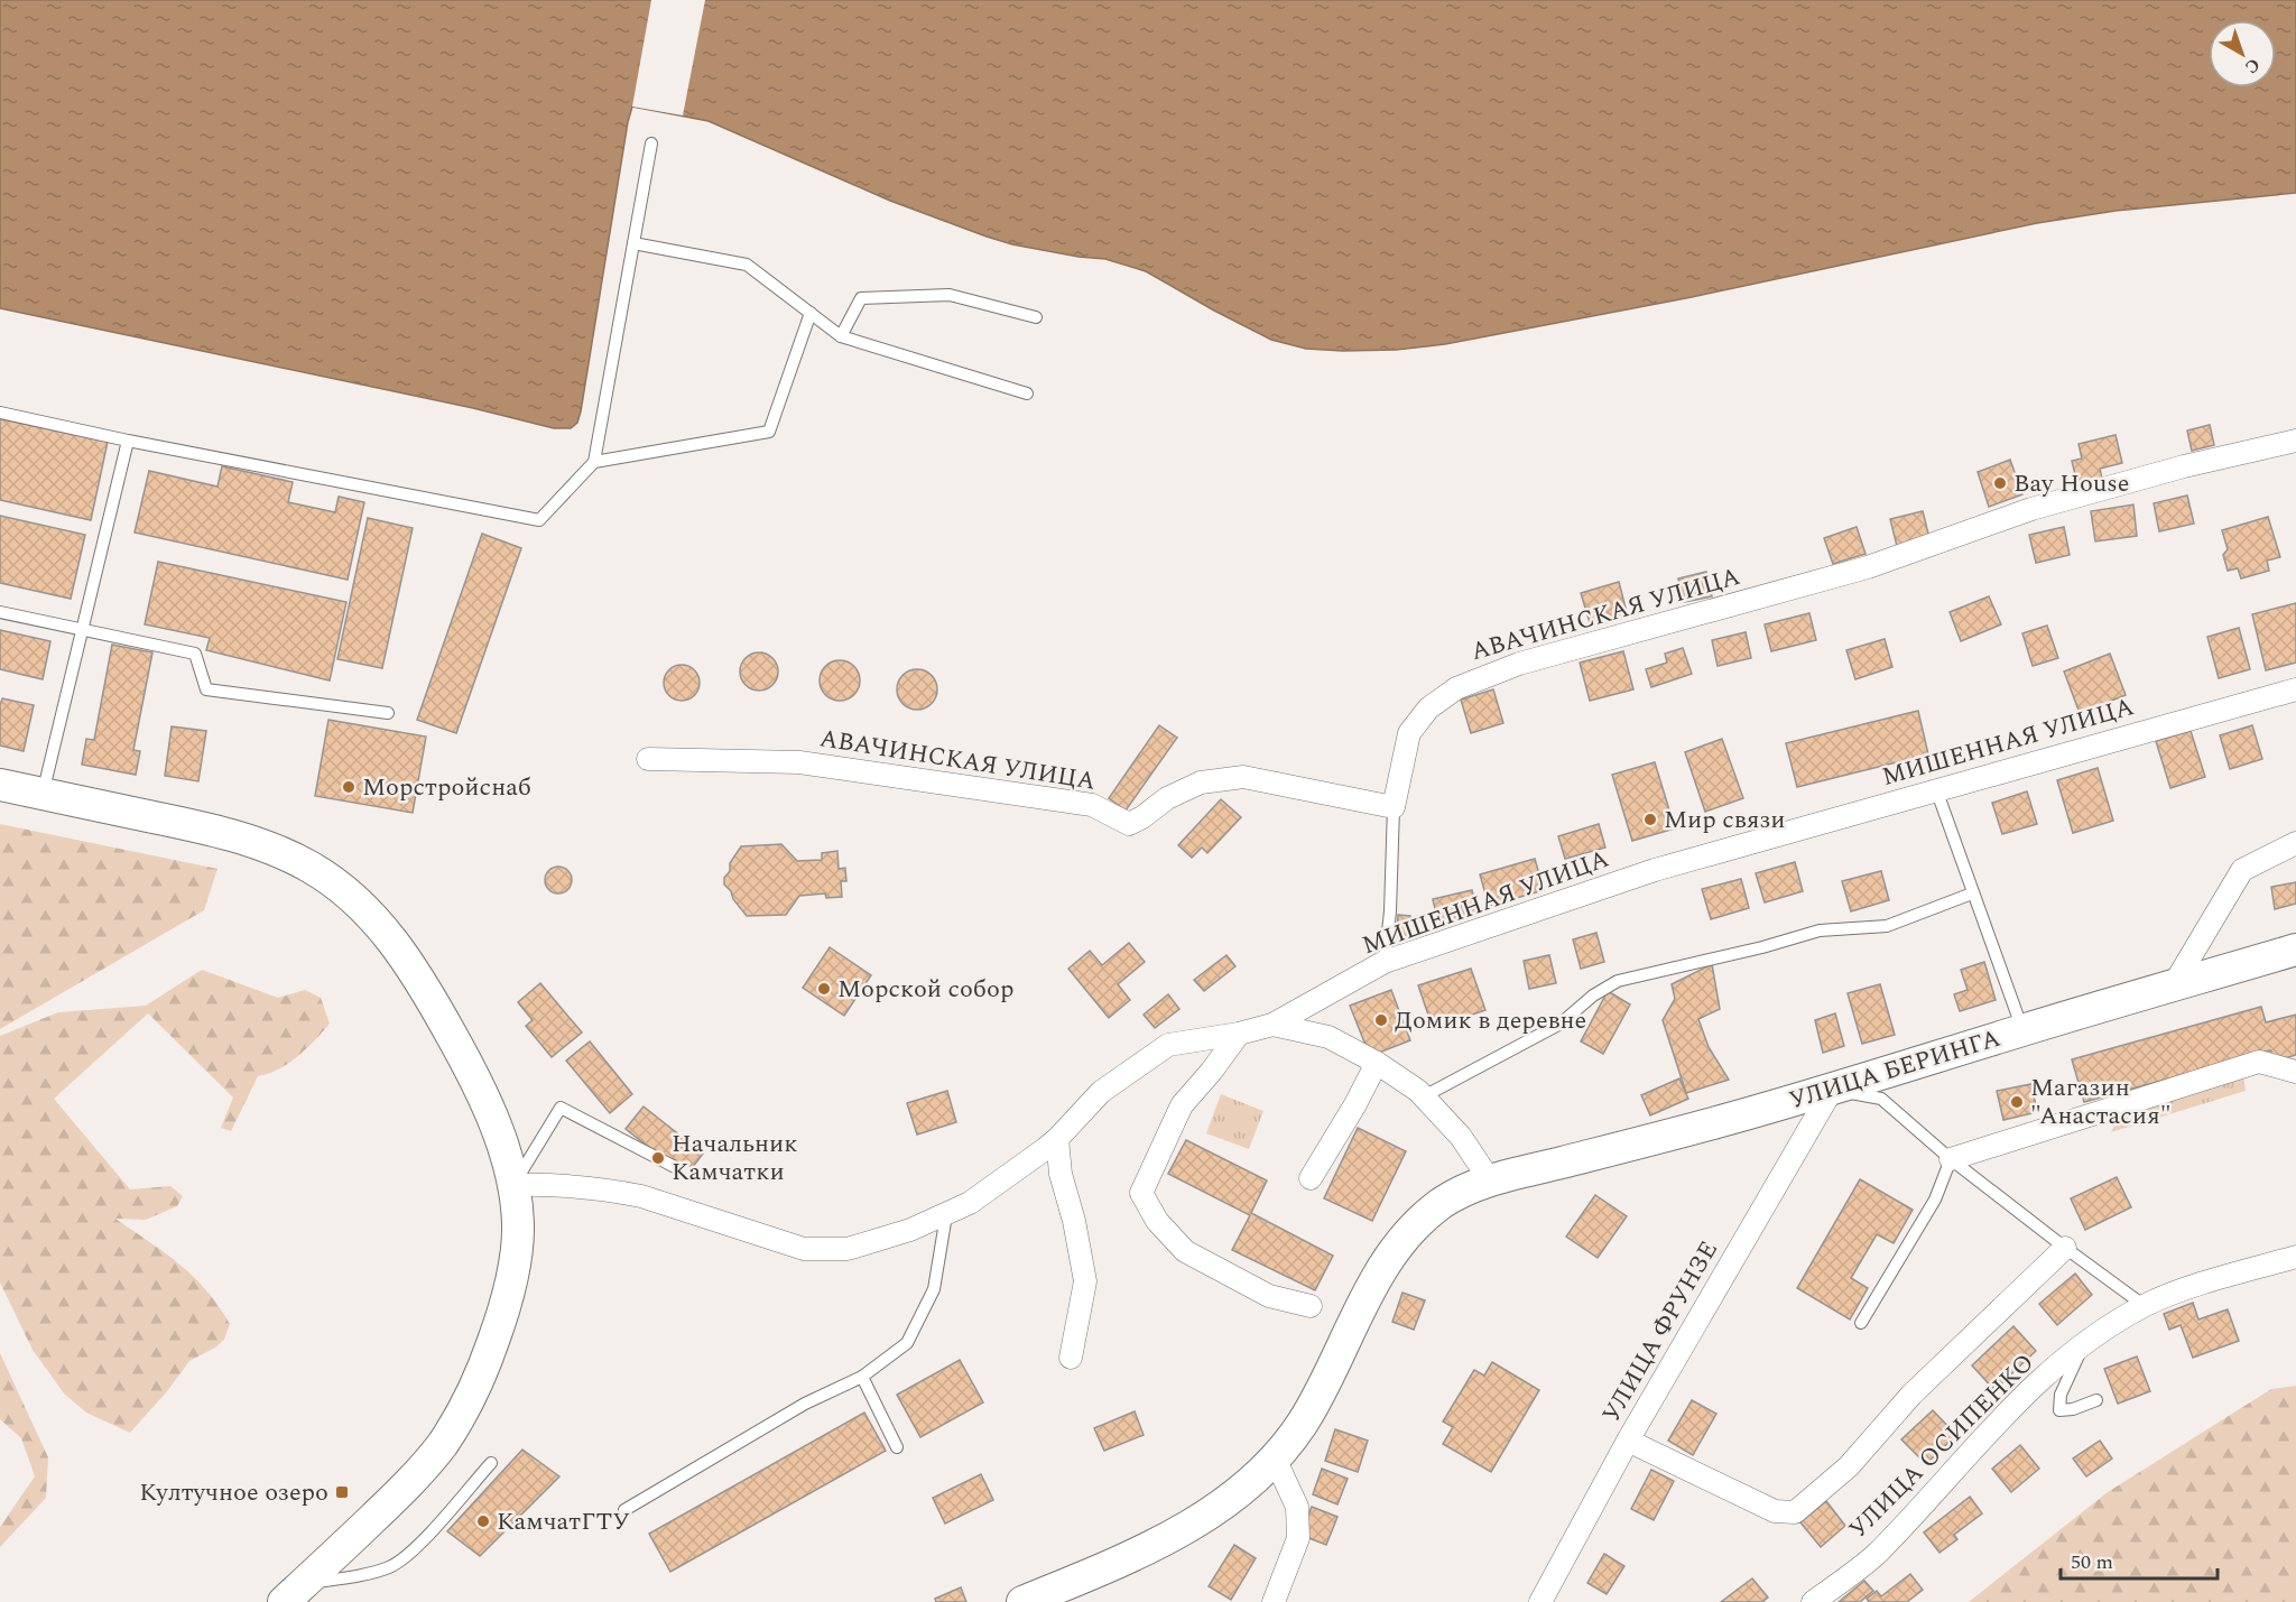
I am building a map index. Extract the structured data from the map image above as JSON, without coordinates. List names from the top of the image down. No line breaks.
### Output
{"streets":{"main road":["УЛИЦА БЕРИНГА"],"street":["АВАЧИНСКАЯ УЛИЦА","МИШЕННАЯ УЛИЦА","УЛИЦА ФРУНЗЕ","УЛИЦА ОСИПЕНКО"]},"crossings":[["УЛИЦА БЕРИНГА","УЛИЦА ФРУНЗЕ"]],"places":{"other":["Bay House","Морстройснаб","Мир связи","Морской собор","Домик в деревне","Магазин \"Анастасия\"","Начальник Камчатки","КамчатГТУ"],"transit":["Култучное озеро"]},"scale_bar":"50 m","north":"bottom right"}
